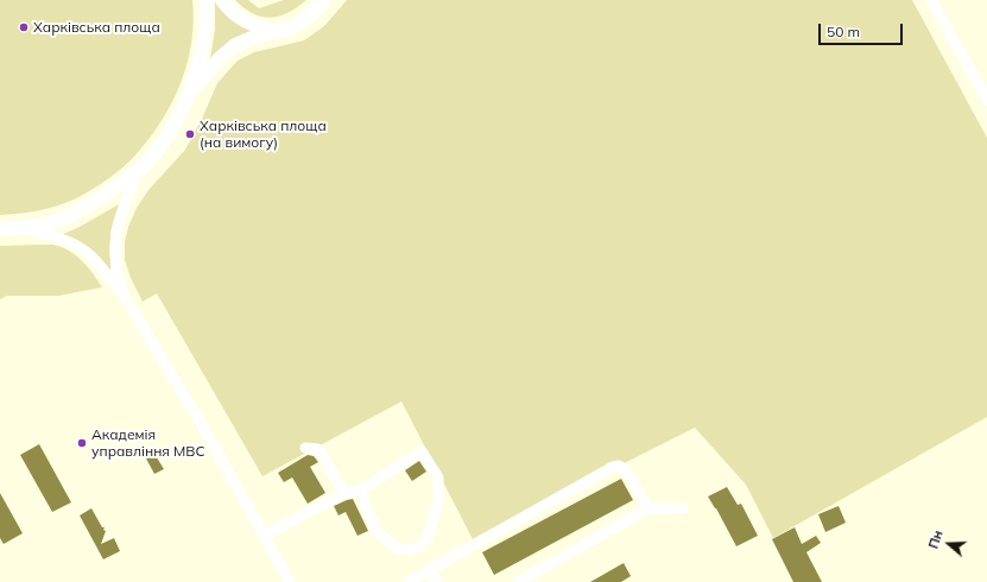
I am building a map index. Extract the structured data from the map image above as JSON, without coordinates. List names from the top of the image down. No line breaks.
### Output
{"places":["Харківська площа","Харківська площа (на вимогу)","Академія управління МВС"],"scale_bar":"50 m","north":"left"}
